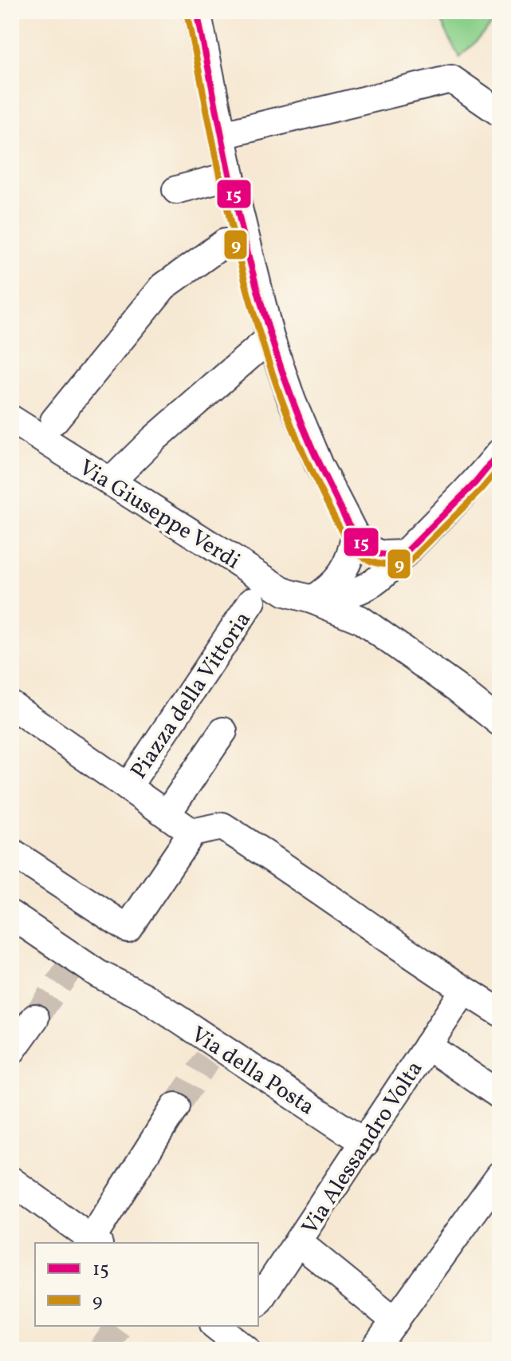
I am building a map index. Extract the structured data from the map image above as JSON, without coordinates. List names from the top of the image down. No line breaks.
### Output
{"streets":{"street":["Via Giuseppe Verdi","Piazza della Vittoria","Via della Posta","Via Alessandro Volta"]},"crossings":[["Via della Posta","Via Alessandro Volta"]],"lines":["transit line 15","transit line 9"],"legend":["15","9"]}
